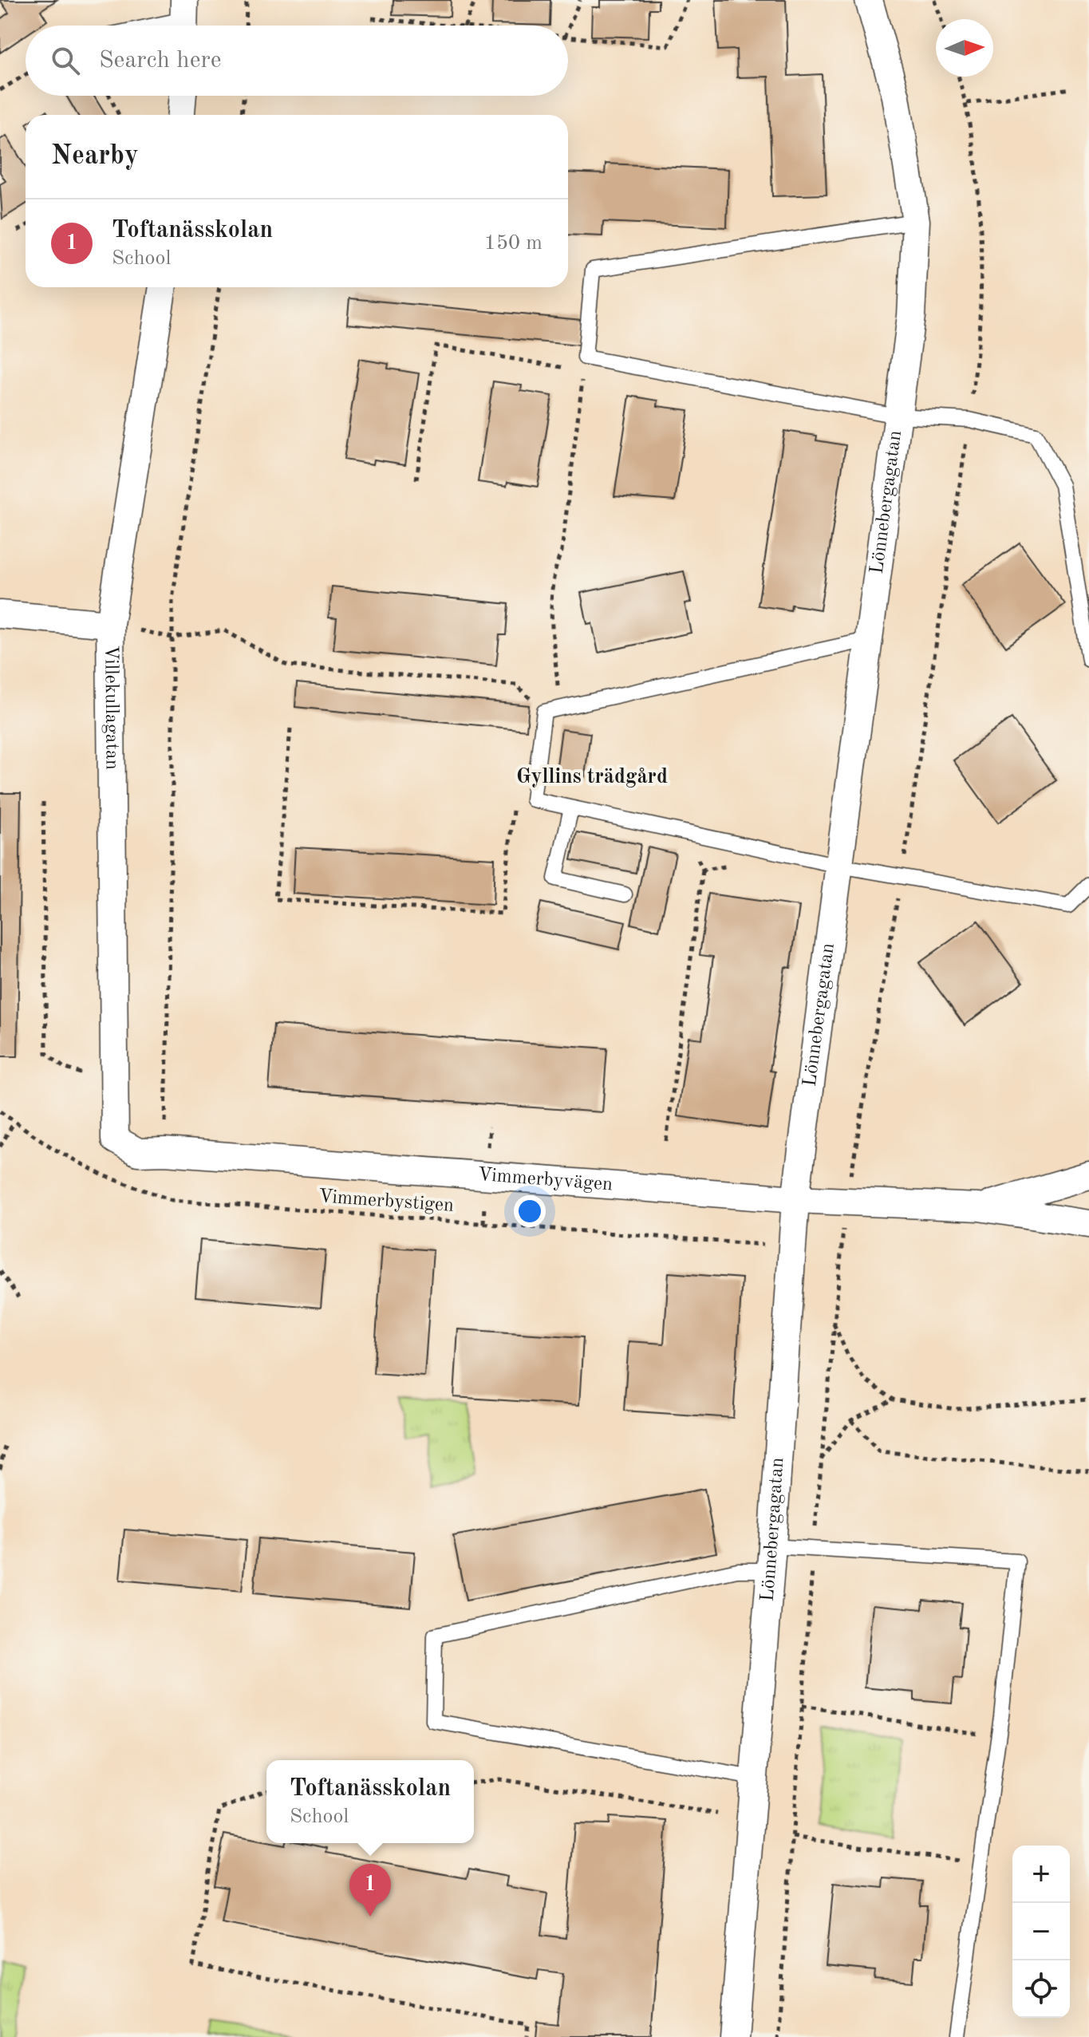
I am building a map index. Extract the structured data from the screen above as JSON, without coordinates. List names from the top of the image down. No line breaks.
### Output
{"streets":{"street":["Lönnebergagatan","Villekullagatan","Vimmerbyvägen"],"path":["Vimmerbystigen"]},"crossings":[["Lönnebergagatan","Vimmerbyvägen"],["Lönnebergagatan","Vimmerbystigen"],["Villekullagatan","Vimmerbyvägen"]],"districts":["Gyllins trädgård"],"north":"right","page":{"search":"Search here","heading":"Nearby","list":[{"mark":"1","name":"Toftanässkolan","note":"School","value":"150 m"}],"popup":["Toftanässkolan","School"],"map_buttons":["+","−"],"pins":"1"}}
